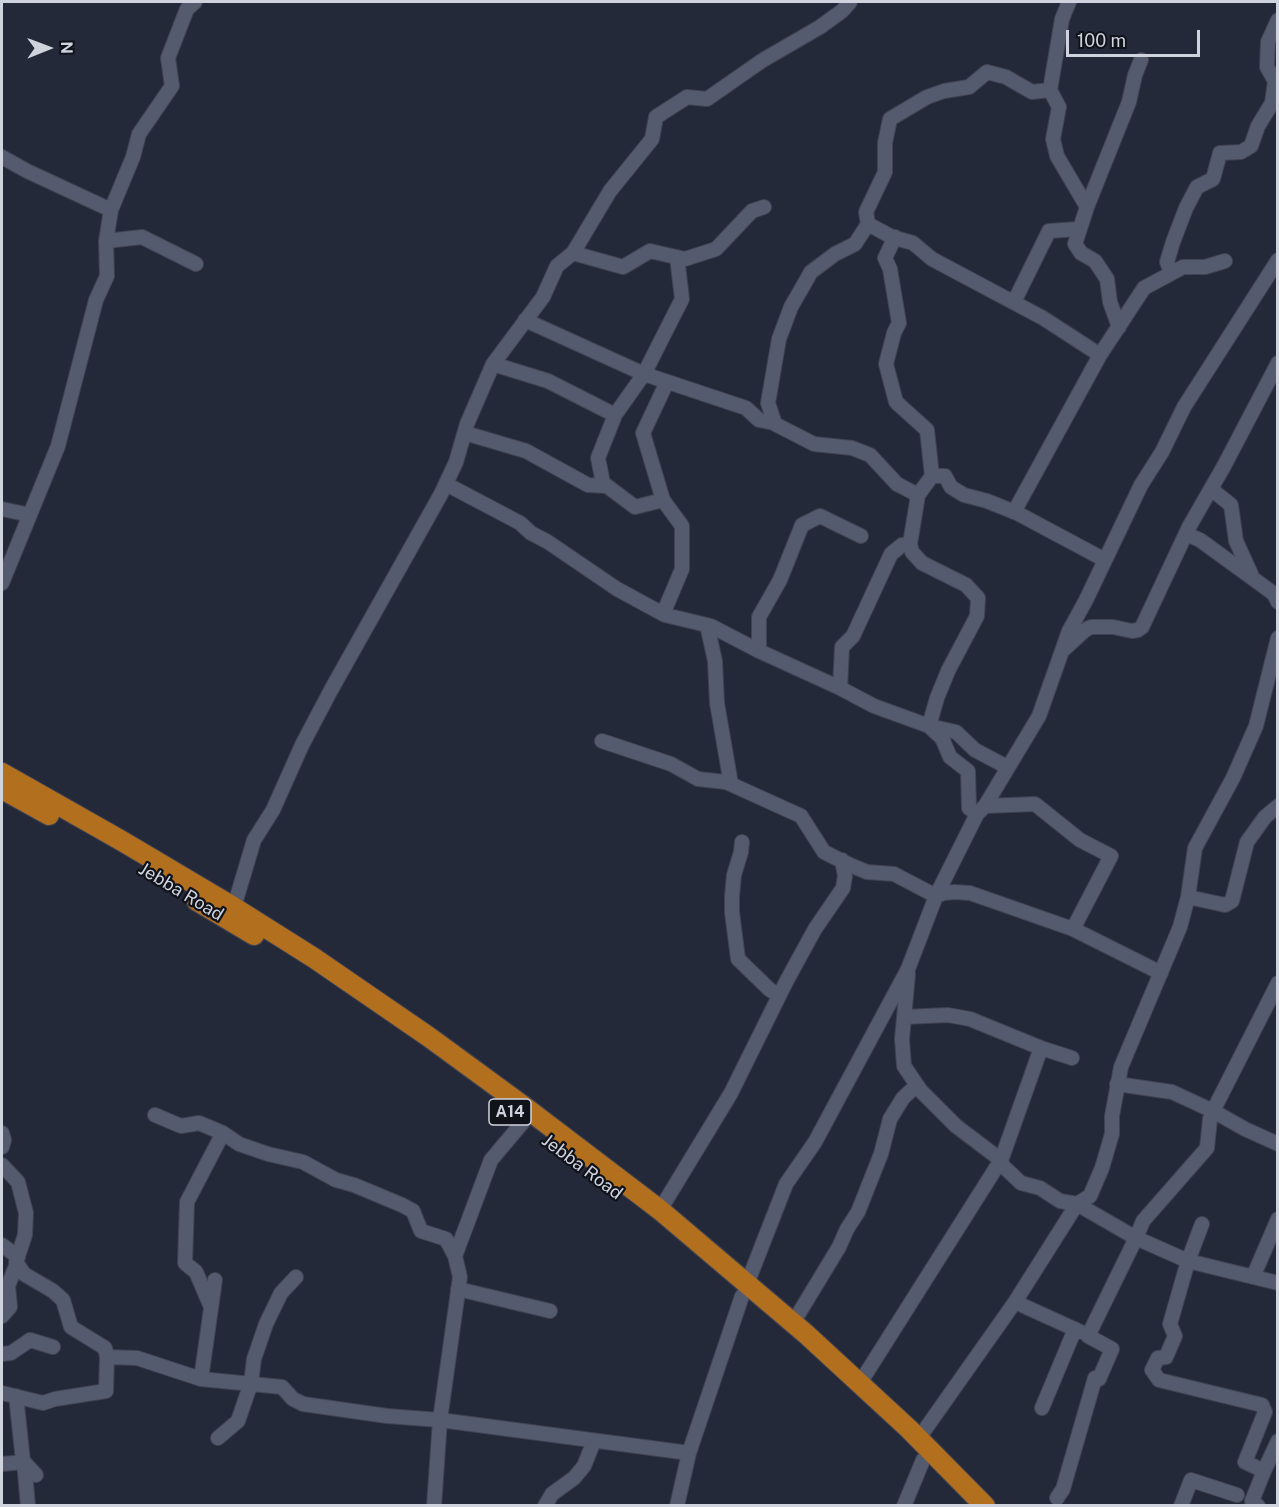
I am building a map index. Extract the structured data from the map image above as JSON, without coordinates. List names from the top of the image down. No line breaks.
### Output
{"streets":{"highway":["Jebba Road","A14"]},"scale_bar":"100 m","north":"right"}
